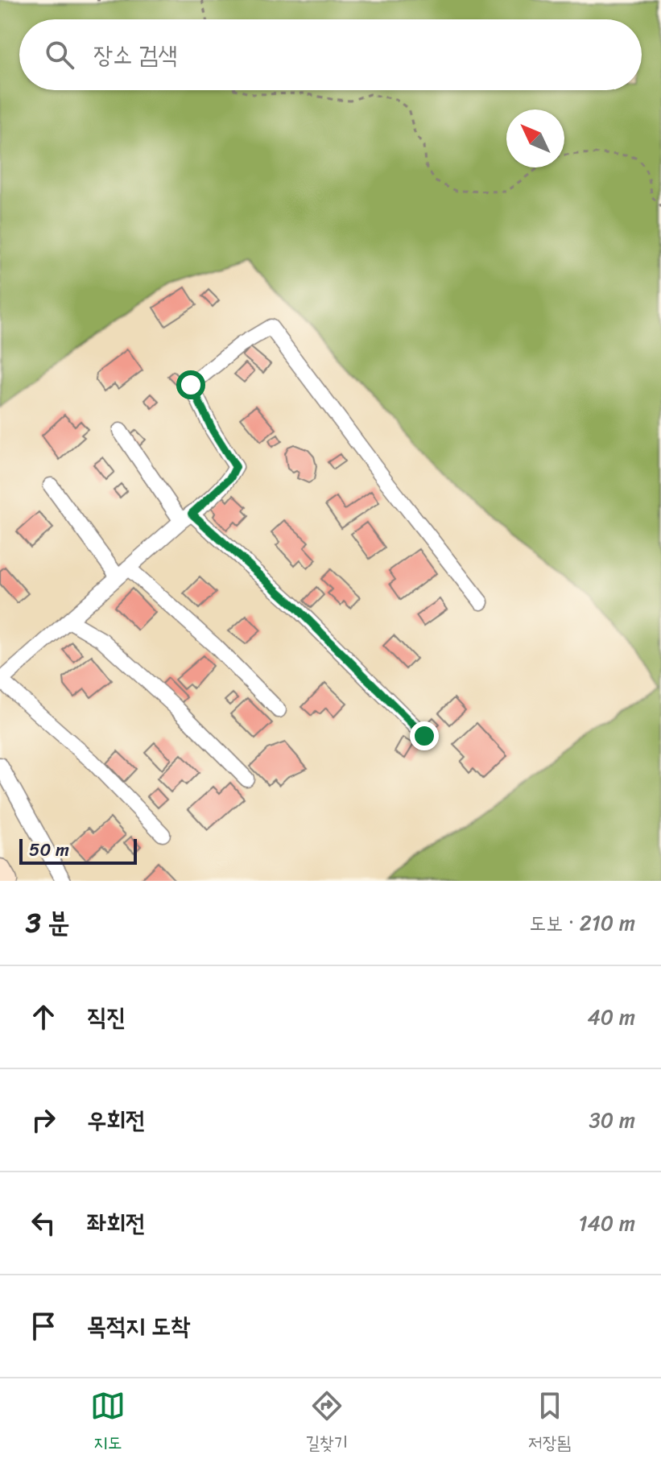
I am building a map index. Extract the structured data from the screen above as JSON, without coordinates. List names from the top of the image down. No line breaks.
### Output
{"scale_bar":"50 m","north":"top left","page":{"search":"장소 검색","scale":"50 m","heading":["3 분","도보 · 210 m"],"list":[["직진","40 m"],["우회전","30 m"],["좌회전","140 m"],"목적지 도착"],"nav":["지도","길찾기","저장됨"]}}
